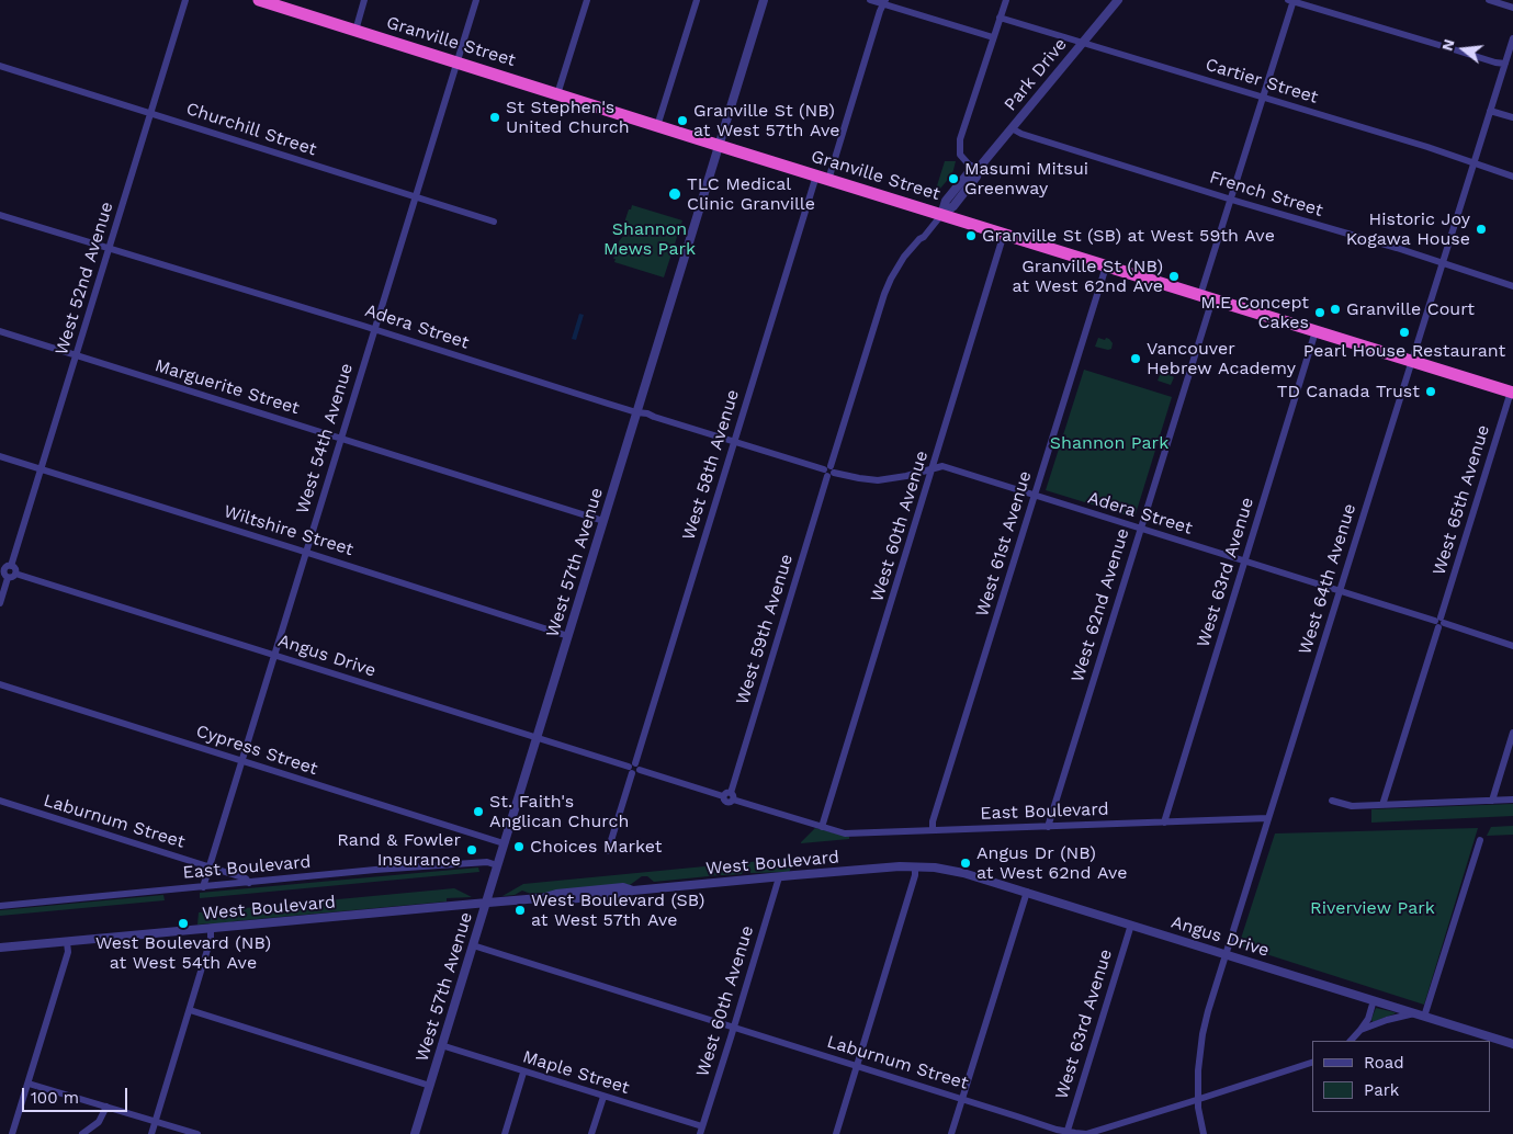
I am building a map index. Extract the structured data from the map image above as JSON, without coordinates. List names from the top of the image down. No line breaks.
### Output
{"streets":{"highway":["Granville Street"],"street":["Park Drive","Cartier Street","Churchill Street","French Street","West 52nd Avenue","Adera Street","Marguerite Street","West 54th Avenue","West 58th Avenue","West 65th Avenue","West 60th Avenue","Wiltshire Street","West 61st Avenue","West 57th Avenue","West 63rd Avenue","West 64th Avenue","West 62nd Avenue","West 59th Avenue","Angus Drive","Cypress Street","East Boulevard","Laburnum Street","West Boulevard","Maple Street"]},"crossings":[["Granville Street","Park Drive"],["Granville Street","West 54th Avenue"],["Granville Street","West 58th Avenue"],["Granville Street","West 65th Avenue"],["Granville Street","West 60th Avenue"],["Granville Street","West 61st Avenue"],["Granville Street","West 57th Avenue"],["Granville Street","West 63rd Avenue"],["Granville Street","West 64th Avenue"],["Granville Street","West 62nd Avenue"],["Granville Street","West 59th Avenue"],["Park Drive","Cartier Street"],["Park Drive","French Street"],["Park Drive","West 59th Avenue"],["Cartier Street","West 64th Avenue"],["Cartier Street","West 62nd Avenue"],["Churchill Street","West 52nd Avenue"],["Churchill Street","West 54th Avenue"],["French Street","West 64th Avenue"],["French Street","West 62nd Avenue"],["West 52nd Avenue","Adera Street"],["West 52nd Avenue","Marguerite Street"],["West 52nd Avenue","Wiltshire Street"],["Adera Street","West 54th Avenue"],["Adera Street","West 58th Avenue"],["Adera Street","West 65th Avenue"],["Adera Street","West 60th Avenue"],["Adera Street","West 61st Avenue"],["Adera Street","West 57th Avenue"],["Adera Street","West 63rd Avenue"],["Adera Street","West 64th Avenue"],["Adera Street","West 62nd Avenue"],["Adera Street","West 59th Avenue"],["Marguerite Street","West 54th Avenue"],["Marguerite Street","West 57th Avenue"],["West 54th Avenue","Wiltshire Street"],["West 54th Avenue","Angus Drive"],["West 54th Avenue","Cypress Street"],["West 54th Avenue","East Boulevard"],["West 54th Avenue","Laburnum Street"],["West 58th Avenue","Angus Drive"],["West 60th Avenue","Angus Drive"],["West 60th Avenue","East Boulevard"],["West 60th Avenue","Laburnum Street"],["West 60th Avenue","West Boulevard"],["West 60th Avenue","Maple Street"],["Wiltshire Street","West 57th Avenue"],["West 61st Avenue","East Boulevard"],["West 57th Avenue","Angus Drive"],["West 57th Avenue","Cypress Street"],["West 57th Avenue","East Boulevard"],["West 57th Avenue","Laburnum Street"],["West 57th Avenue","West Boulevard"],["West 57th Avenue","Maple Street"],["West 63rd Avenue","Angus Drive"],["West 63rd Avenue","East Boulevard"],["West 63rd Avenue","Laburnum Street"],["West 64th Avenue","Angus Drive"],["West 64th Avenue","East Boulevard"],["West 64th Avenue","Laburnum Street"],["West 62nd Avenue","East Boulevard"],["West 59th Avenue","Angus Drive"],["Angus Drive","East Boulevard"],["Angus Drive","West Boulevard"],["East Boulevard","Laburnum Street"]],"parks":["Shannon Mews Park","Shannon Park","Riverview Park"],"places":["St Stephen's United Church","Granville St (NB) at West 57th Ave","Masumi Mitsui Greenway","TLC Medical Clinic Granville","Historic Joy Kogawa House","Granville St (SB) at West 59th Ave","Granville St (NB) at West 62nd Ave","Granville Court","M.E Concept Cakes","Pearl House Restaurant","Vancouver Hebrew Academy","TD Canada Trust","St. Faith's Anglican Church","Choices Market","Rand & Fowler Insurance","Angus Dr (NB) at West 62nd Ave","West Boulevard (SB) at West 57th Ave","West Boulevard (NB) at West 54th Ave"],"legend":["Road","Park"],"scale_bar":"100 m","north":"left"}
